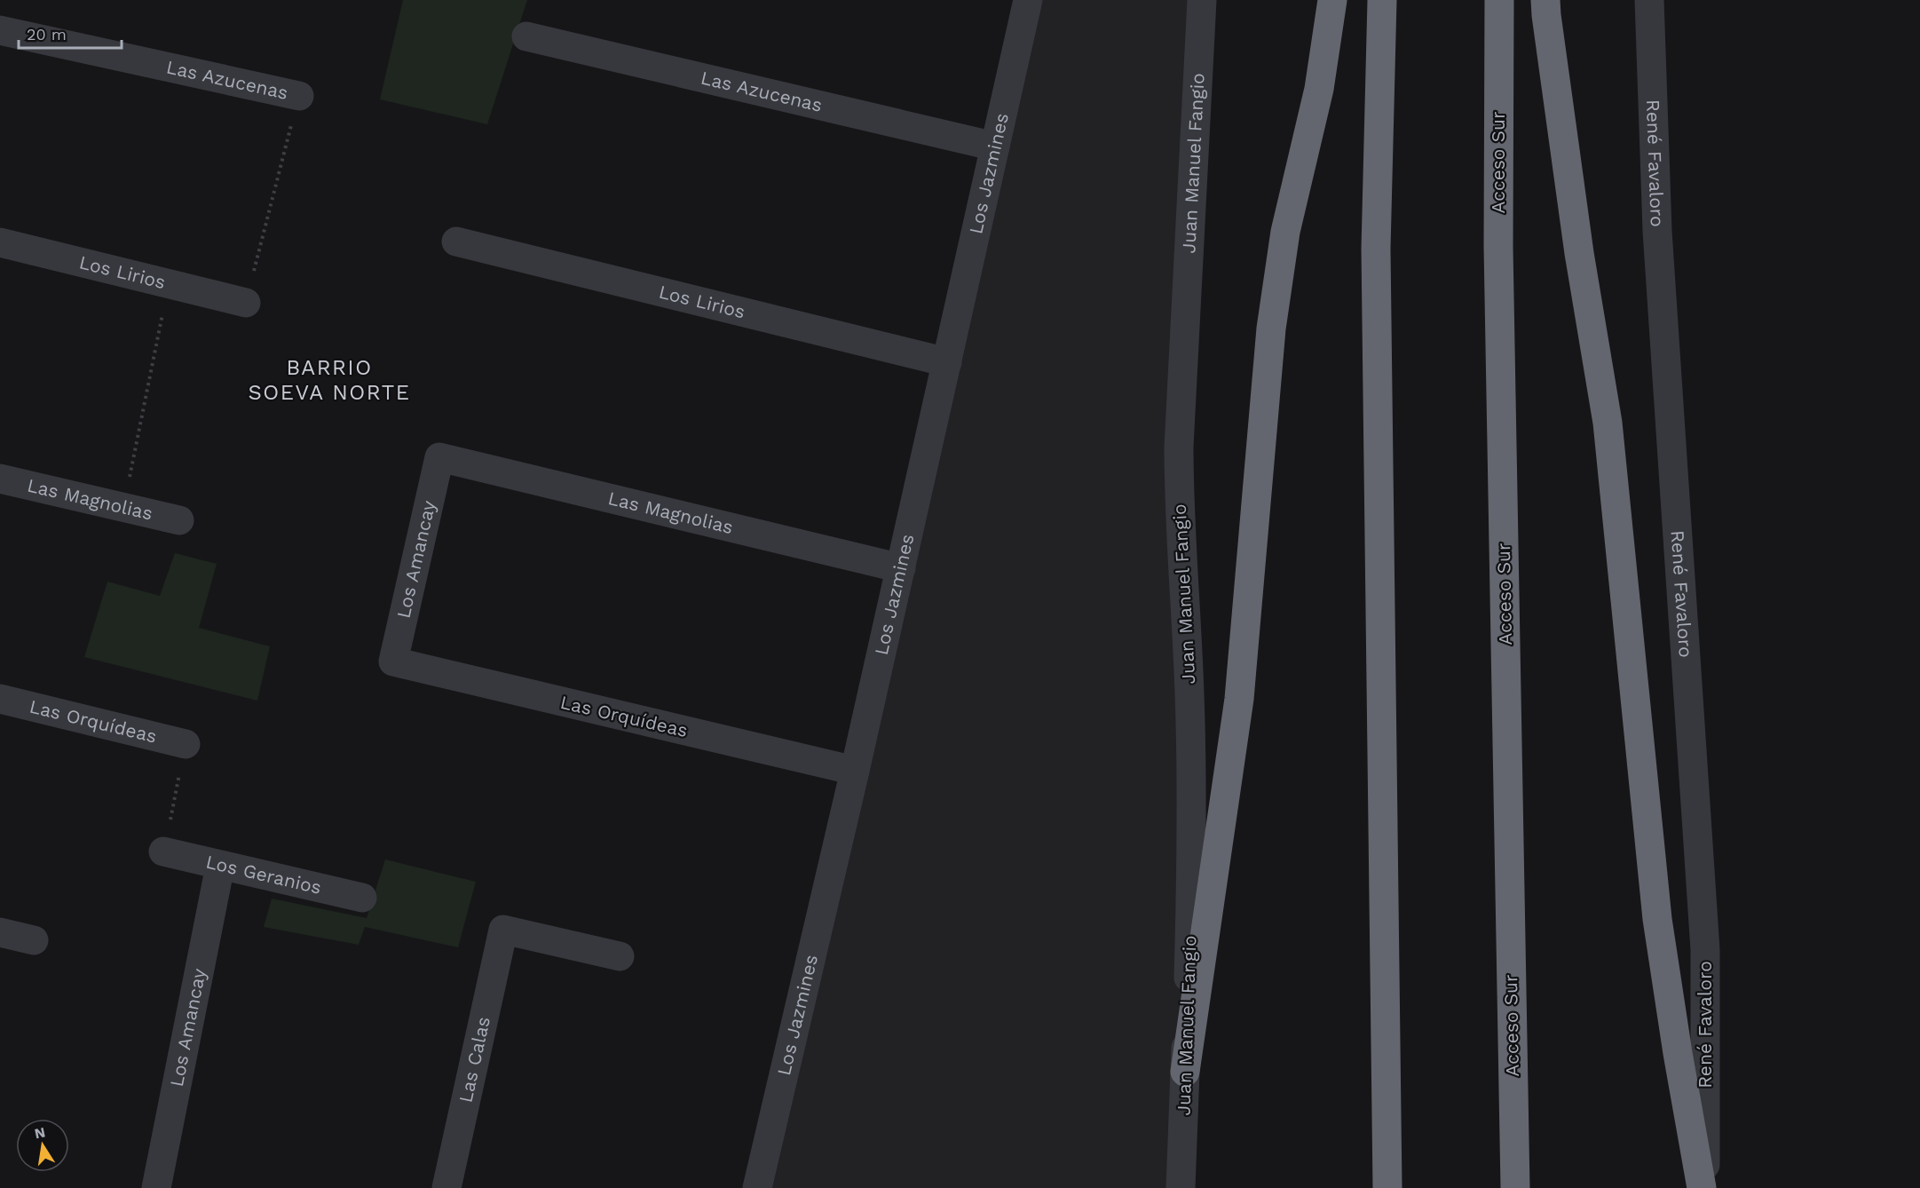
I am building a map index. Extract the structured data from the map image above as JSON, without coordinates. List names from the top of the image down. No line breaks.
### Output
{"streets":{"highway":["Acceso Sur"],"street":["Las Azucenas","Juan Manuel Fangio","René Favaloro","Los Jazmines","Los Lirios","Las Magnolias","Los Amancay","Las Orquídeas","Los Geranios","Las Calas"]},"crossings":[["Las Azucenas","Los Jazmines"],["Los Jazmines","Los Lirios"],["Los Jazmines","Las Magnolias"],["Los Jazmines","Las Orquídeas"],["Las Magnolias","Los Amancay"],["Los Amancay","Las Orquídeas"],["Los Amancay","Los Geranios"]],"districts":["BARRIO SOEVA NORTE"],"scale_bar":"20 m","north":"top"}
